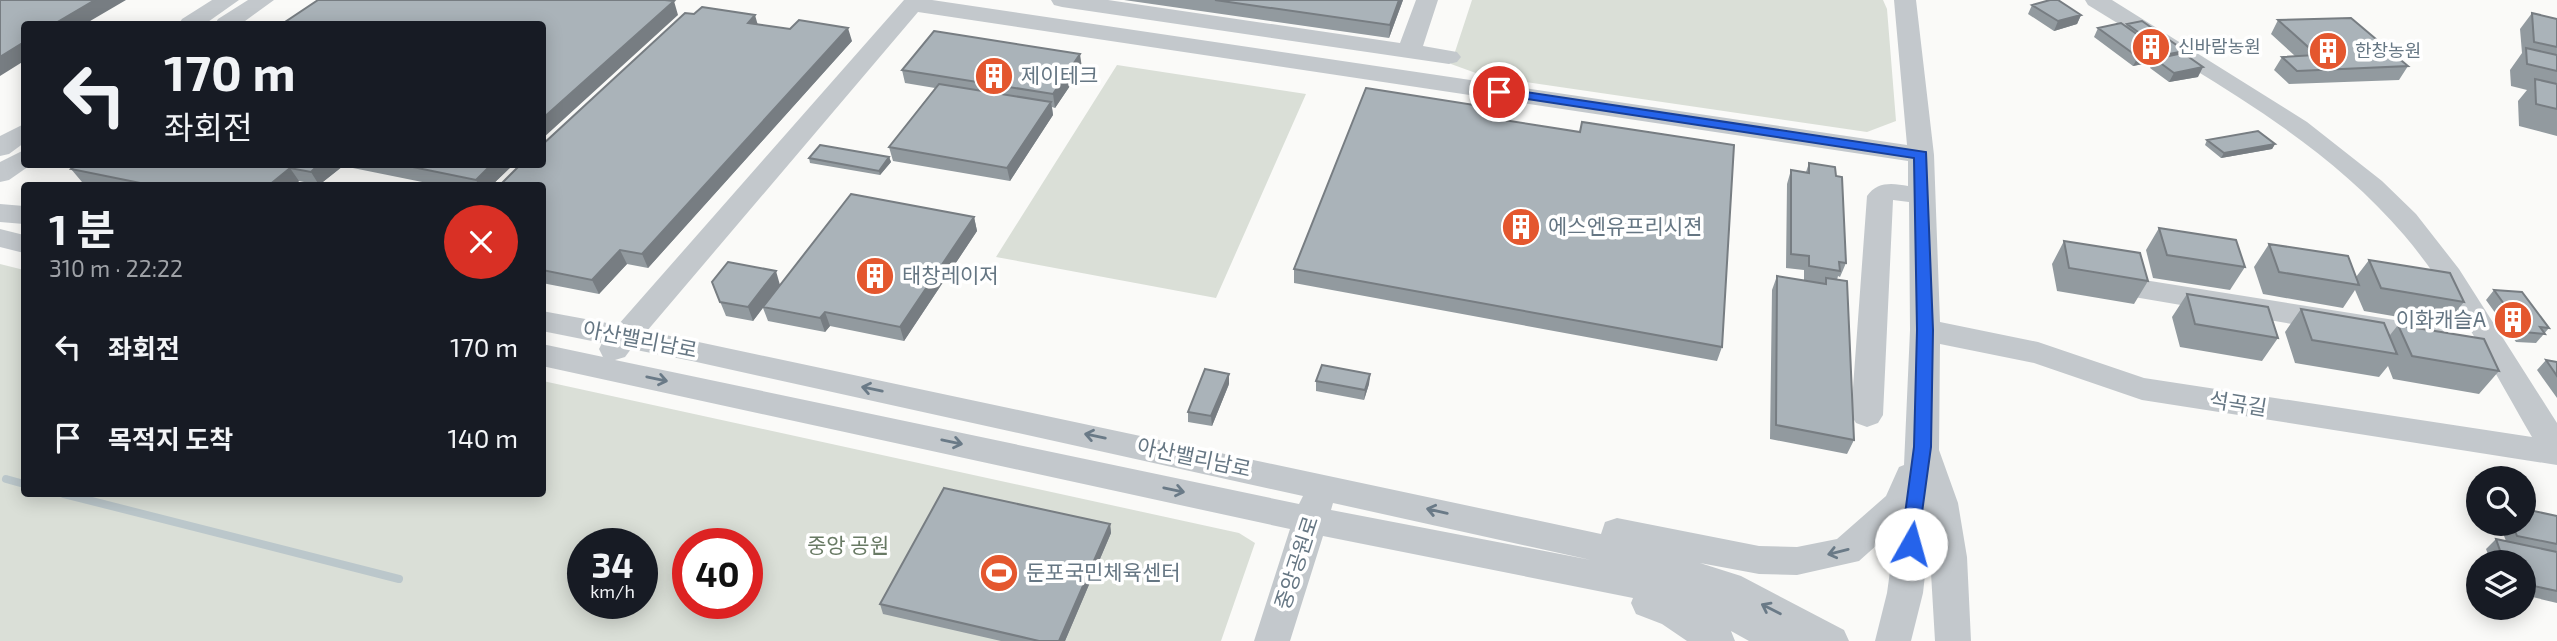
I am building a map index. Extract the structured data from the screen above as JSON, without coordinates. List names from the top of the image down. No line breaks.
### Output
{"streets":{"street":["아산밸리남로","석곡길","중앙공원로"]},"crossings":[["아산밸리남로","중앙공원로"]],"parks":["중앙 공원"],"places":{"building":["신바람농원","한창농원","제이테크","에스엔유프리시젼","태창레이저","이화캐슬A"],"sports":["둔포국민체육센터"]},"page":{"turn":["170 m","좌회전"],"heading":["1 분","310 m · 22:22"],"list":[{"name":"좌회전","value":"170 m"},{"name":"목적지 도착","value":"140 m"}],"speed":"34 km/h","limit":"40"}}
